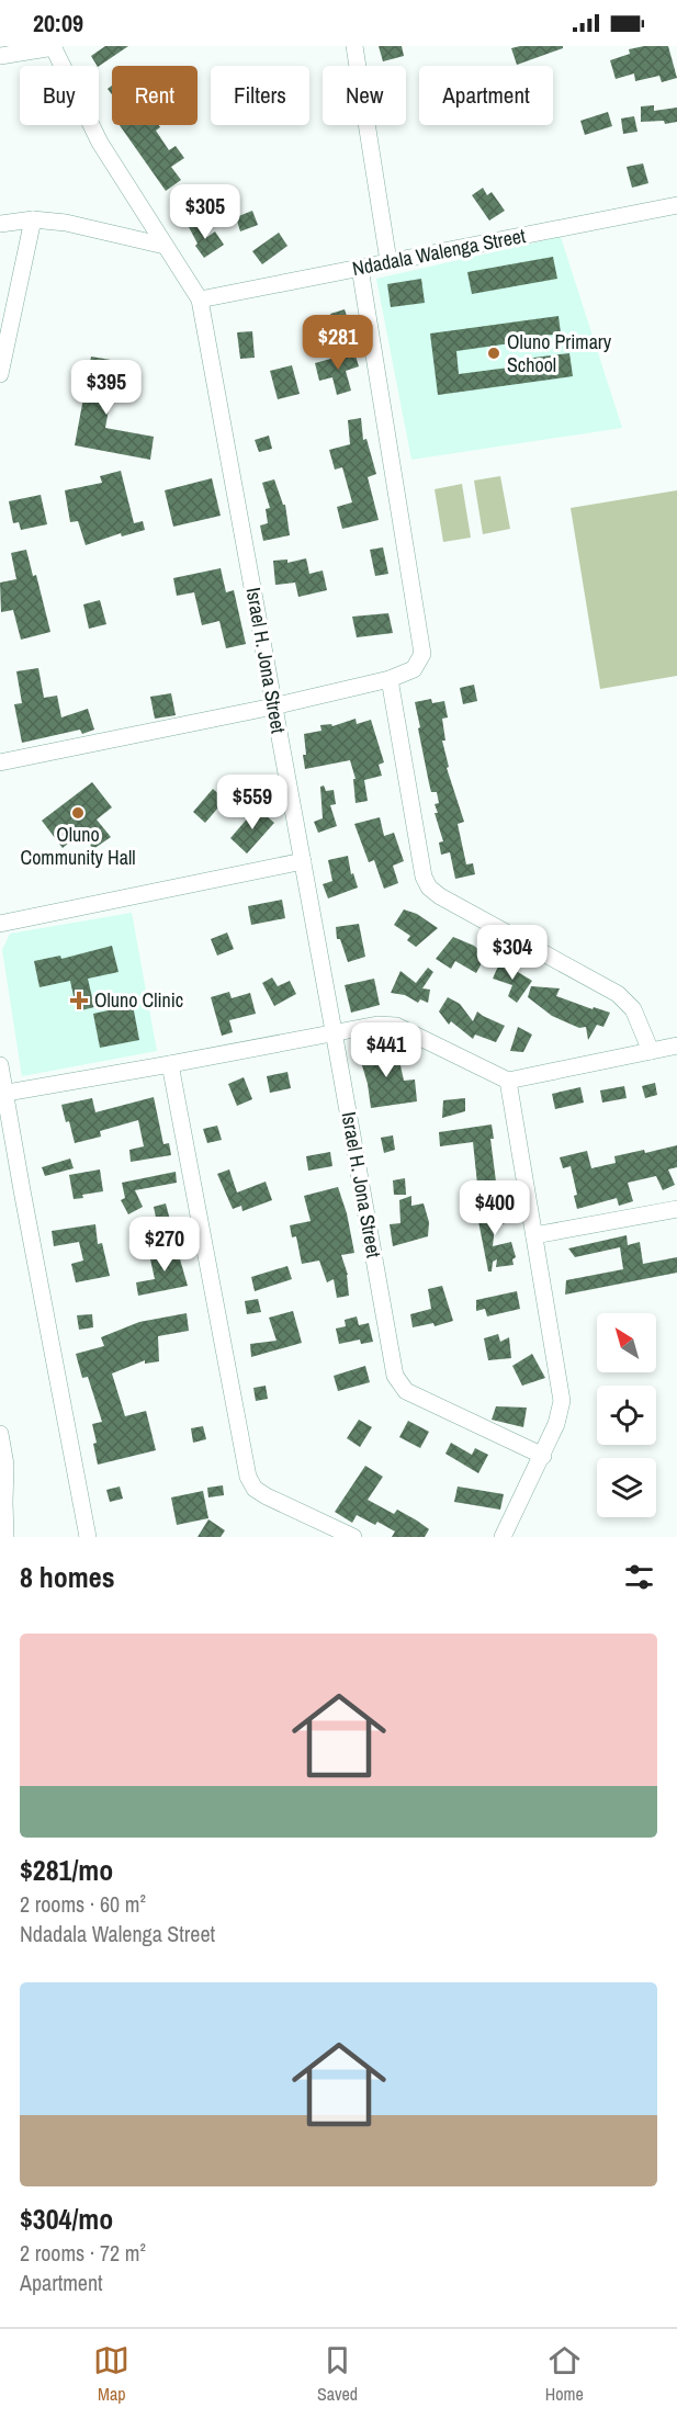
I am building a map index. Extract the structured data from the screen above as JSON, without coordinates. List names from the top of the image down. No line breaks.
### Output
{"streets":{"street":["Ndadala Walenga Street","Israel H. Jona Street"]},"crossings":[["Ndadala Walenga Street","Israel H. Jona Street"]],"places":{"other":["Oluno Primary School","Oluno Community Hall"],"health":["Oluno Clinic"]},"north":"top left","page":{"status":"20:09","chip":["Buy","Rent","Filters","New","Apartment"],"price":["$305","$281","$395","$559","$304","$441","$400","$270"],"heading":"8 homes","list":[{"name":"$281/mo","note":"2 rooms · 60 m² · Ndadala Walenga Street"},{"name":"$304/mo","note":"2 rooms · 72 m² · Apartment"}],"tabs":["Map","Saved","Home"]}}
